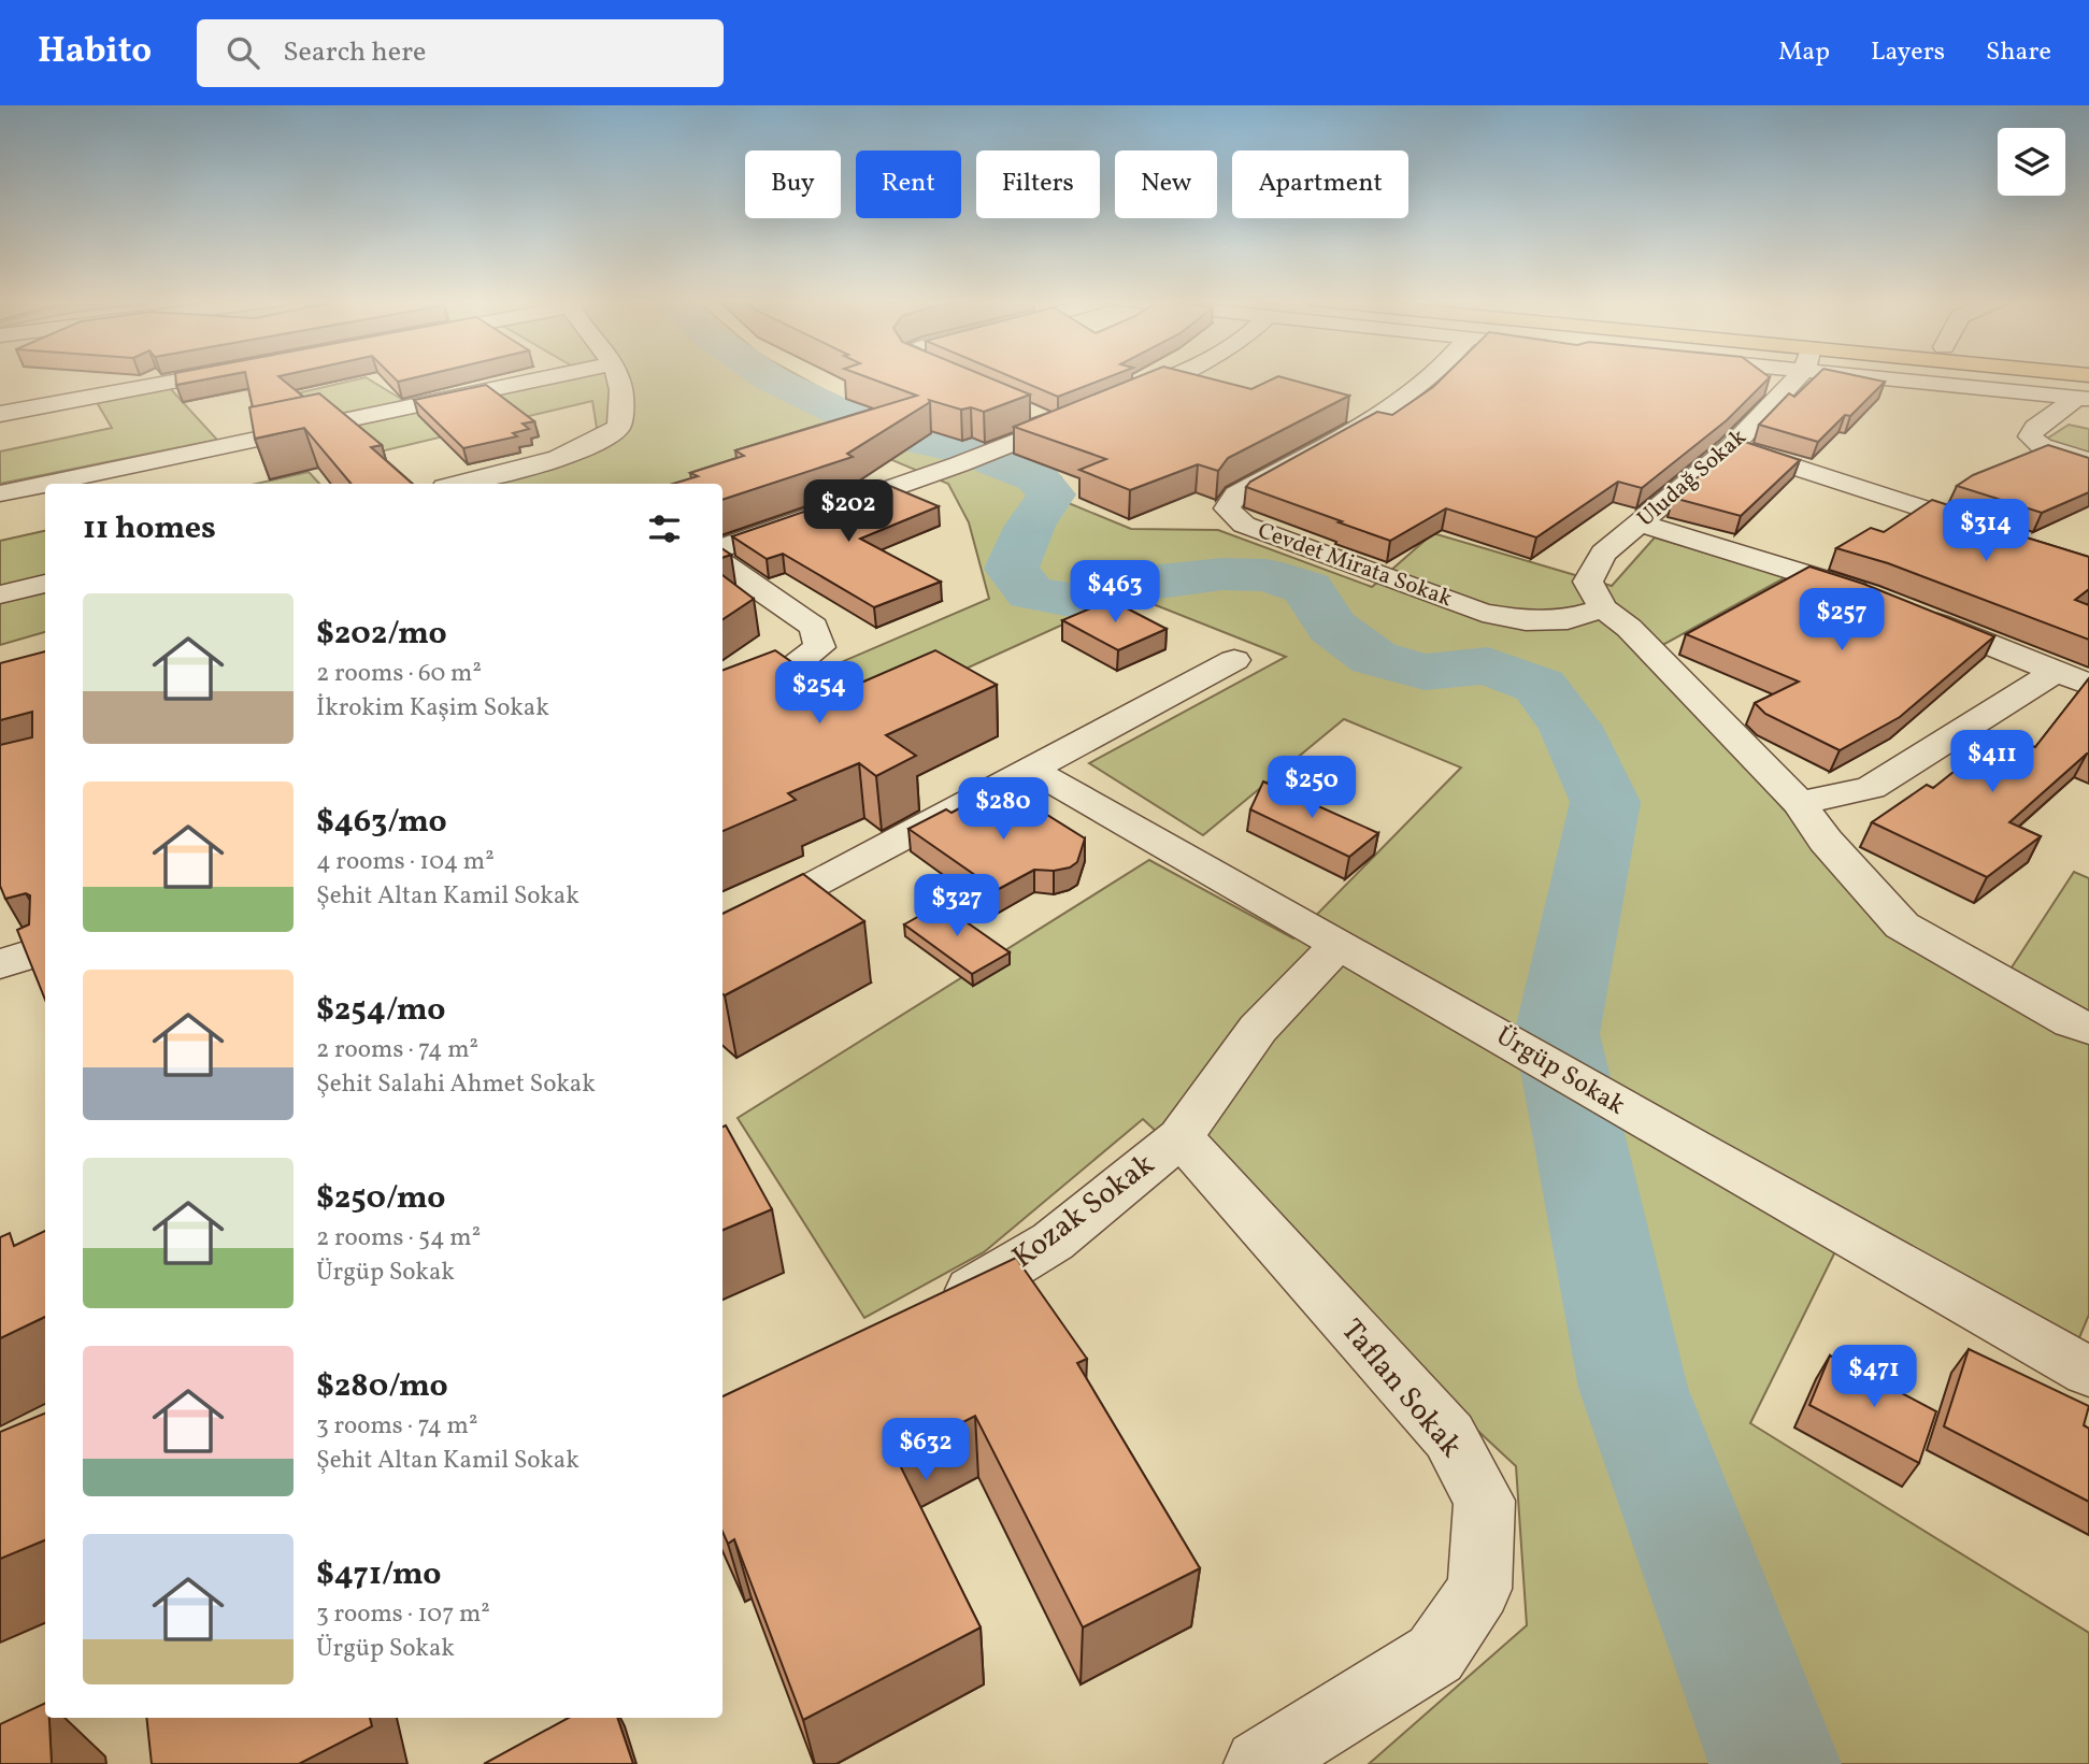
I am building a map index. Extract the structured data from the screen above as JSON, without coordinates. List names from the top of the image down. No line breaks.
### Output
{"streets":{"street":["Uludağ Sokak","Cevdet Mirata Sokak","Ürgüp Sokak","Kozak Sokak","Taflan Sokak"]},"crossings":[["Uludağ Sokak","Cevdet Mirata Sokak"],["Ürgüp Sokak","Kozak Sokak"],["Kozak Sokak","Taflan Sokak"]],"page":{"header":"Habito","search":"Search here","nav":["Map","Layers","Share"],"chip":["Buy","Rent","Filters","New","Apartment"],"price":["$202","$314","$463","$257","$254","$411","$250","$280","$327","$471","$632"],"heading":"11 homes","list":[{"name":"$202/mo","note":"2 rooms · 60 m² · İkrokim Kaşim Sokak"},{"name":"$463/mo","note":"4 rooms · 104 m² · Şehit Altan Kamil Sokak"},{"name":"$254/mo","note":"2 rooms · 74 m² · Şehit Salahi Ahmet Sokak"},{"name":"$250/mo","note":"2 rooms · 54 m² · Ürgüp Sokak"},{"name":"$280/mo","note":"3 rooms · 74 m² · Şehit Altan Kamil Sokak"},{"name":"$471/mo","note":"3 rooms · 107 m² · Ürgüp Sokak"}]}}
